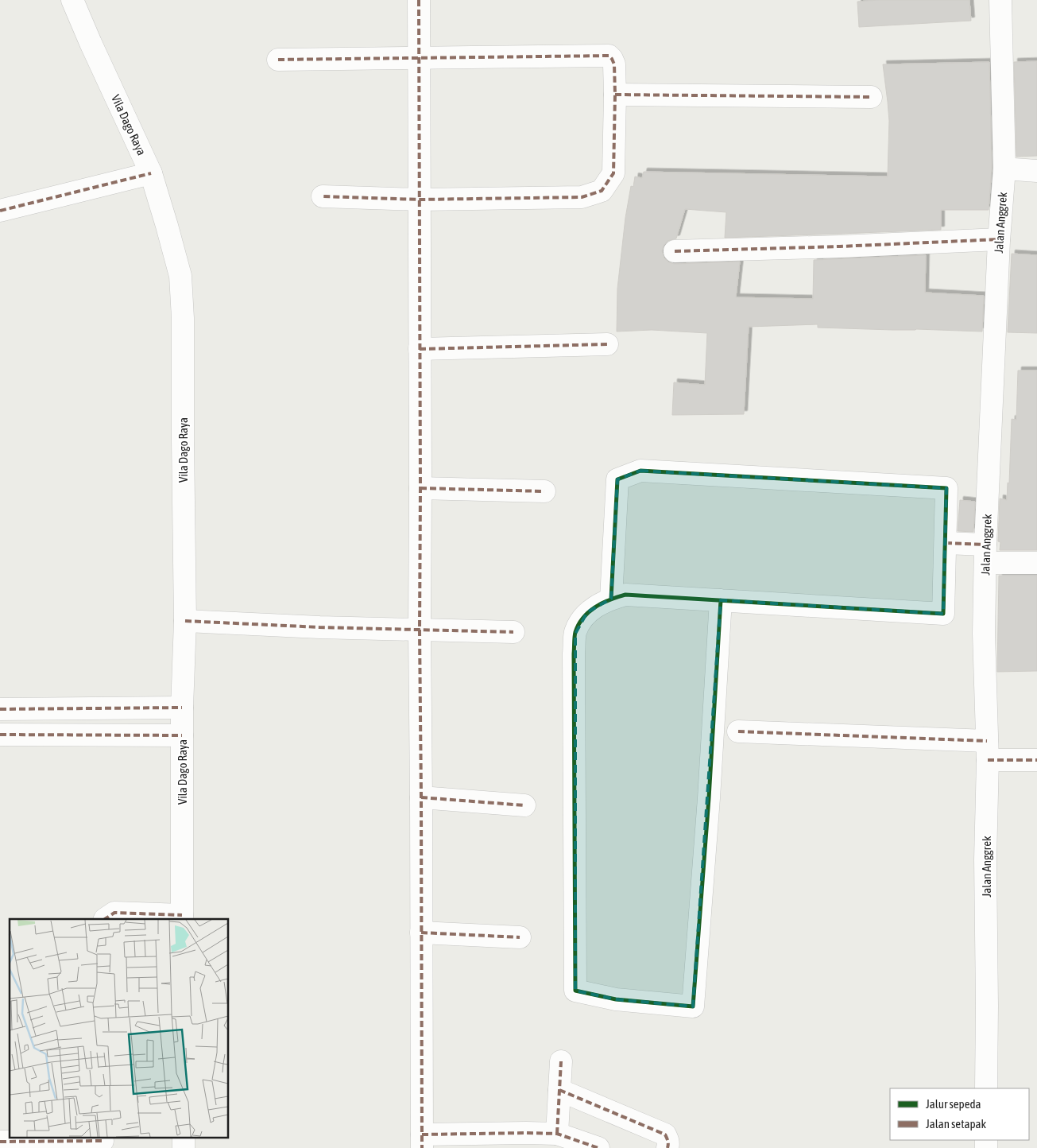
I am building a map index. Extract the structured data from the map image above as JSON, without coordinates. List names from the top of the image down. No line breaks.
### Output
{"streets":{"street":["Vila Dago Raya","Jalan Anggrek"]},"legend":["Jalur sepeda","Jalan setapak"]}
